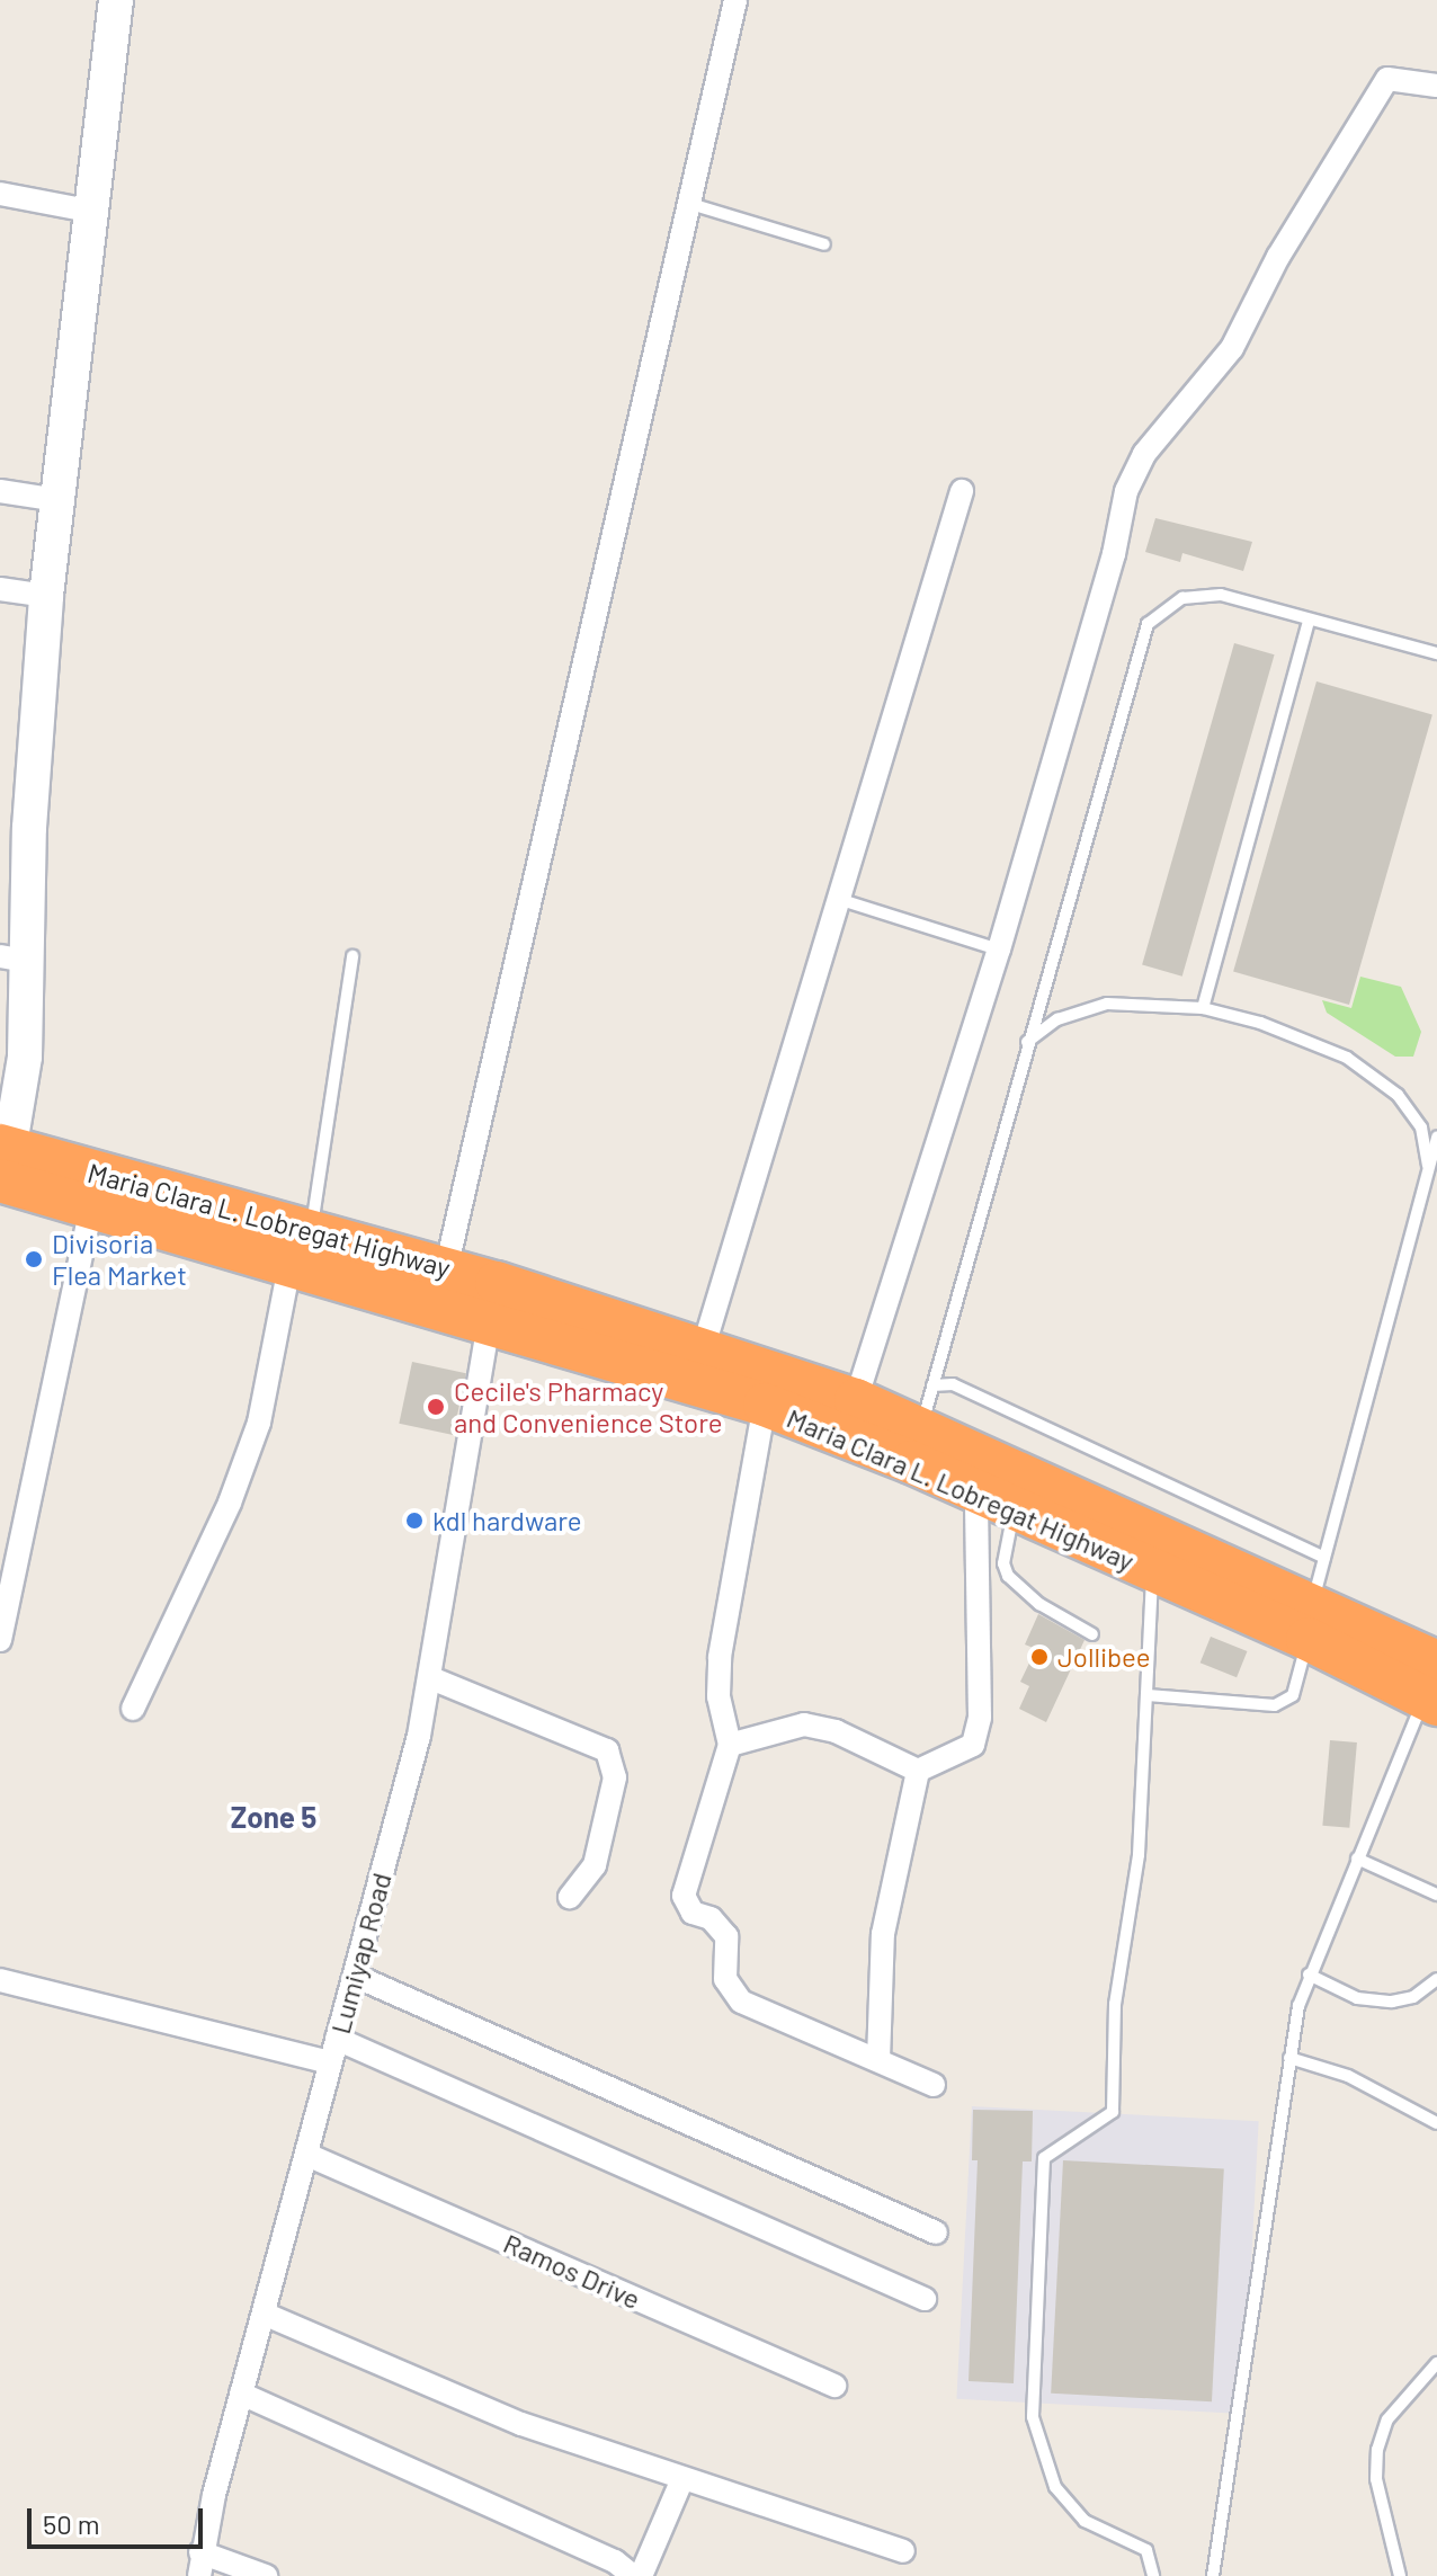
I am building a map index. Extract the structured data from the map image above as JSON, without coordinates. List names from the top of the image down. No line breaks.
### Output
{"streets":{"highway":["Maria Clara L. Lobregat Highway"],"street":["Lumiyap Road","Ramos Drive"]},"crossings":[["Maria Clara L. Lobregat Highway","Lumiyap Road"],["Lumiyap Road","Ramos Drive"]],"districts":["Zone 5"],"places":["Divisoria Flea Market","Cecile's Pharmacy and Convenience Store","kdl hardware","Jollibee"],"scale_bar":"50 m"}
